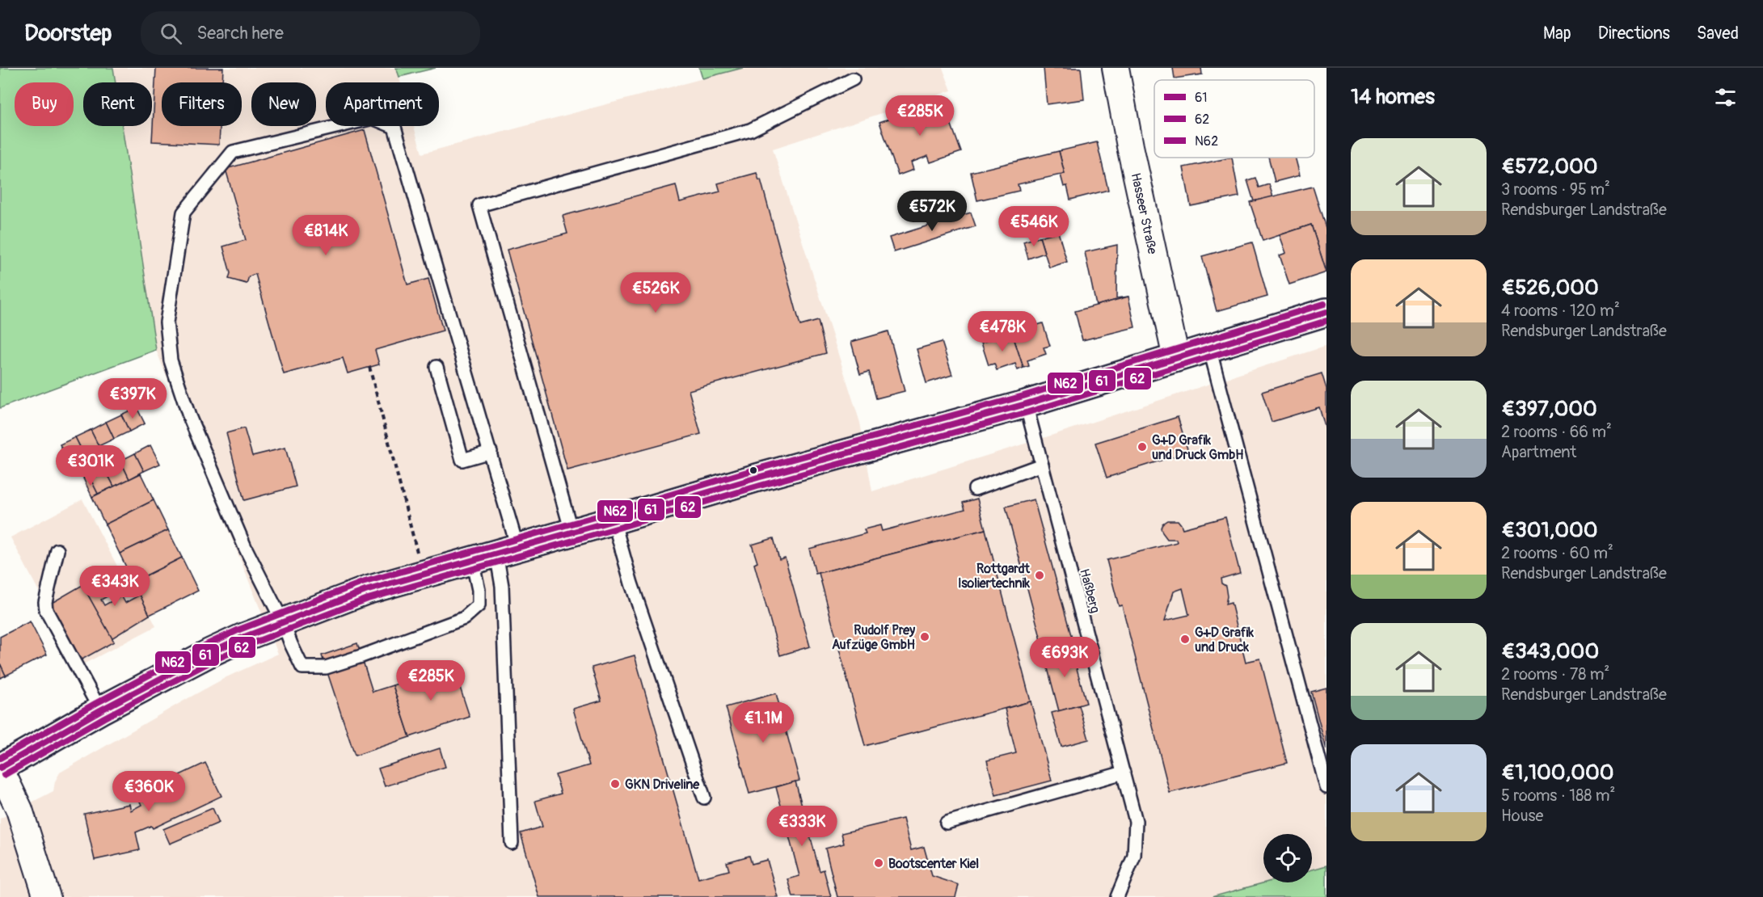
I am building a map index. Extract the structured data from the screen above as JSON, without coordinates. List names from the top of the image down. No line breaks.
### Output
{"streets":{"street":["Hasseer Straße"],"lane":["Haßberg"]},"places":["G+D Grafik und Druck GmbH","Rottgardt Isoliertechnik","Rudolf Prey Aufzüge GmbH","G+D Grafik und Druck","GKN Driveline","Bootscenter Kiel"],"lines":["transit line N62","transit line 61","transit line 62"],"legend":["61","62","N62"],"page":{"header":"Doorstep","search":"Search here","nav":["Map","Directions","Saved"],"heading":"14 homes","chip":["Buy","Rent","Filters","New","Apartment"],"price":["€285K","€572K","€546K","€814K","€526K","€478K","€397K","€301K","€343K","€693K","€285K","€1.1M","€360K","€333K"],"list":[{"name":"€572,000","note":"3 rooms · 95 m² · Rendsburger Landstraße"},{"name":"€526,000","note":"4 rooms · 120 m² · Rendsburger Landstraße"},{"name":"€397,000","note":"2 rooms · 66 m² · Apartment"},{"name":"€301,000","note":"2 rooms · 60 m² · Rendsburger Landstraße"},{"name":"€343,000","note":"2 rooms · 78 m² · Rendsburger Landstraße"},{"name":"€1,100,000","note":"5 rooms · 188 m² · House"}]}}
